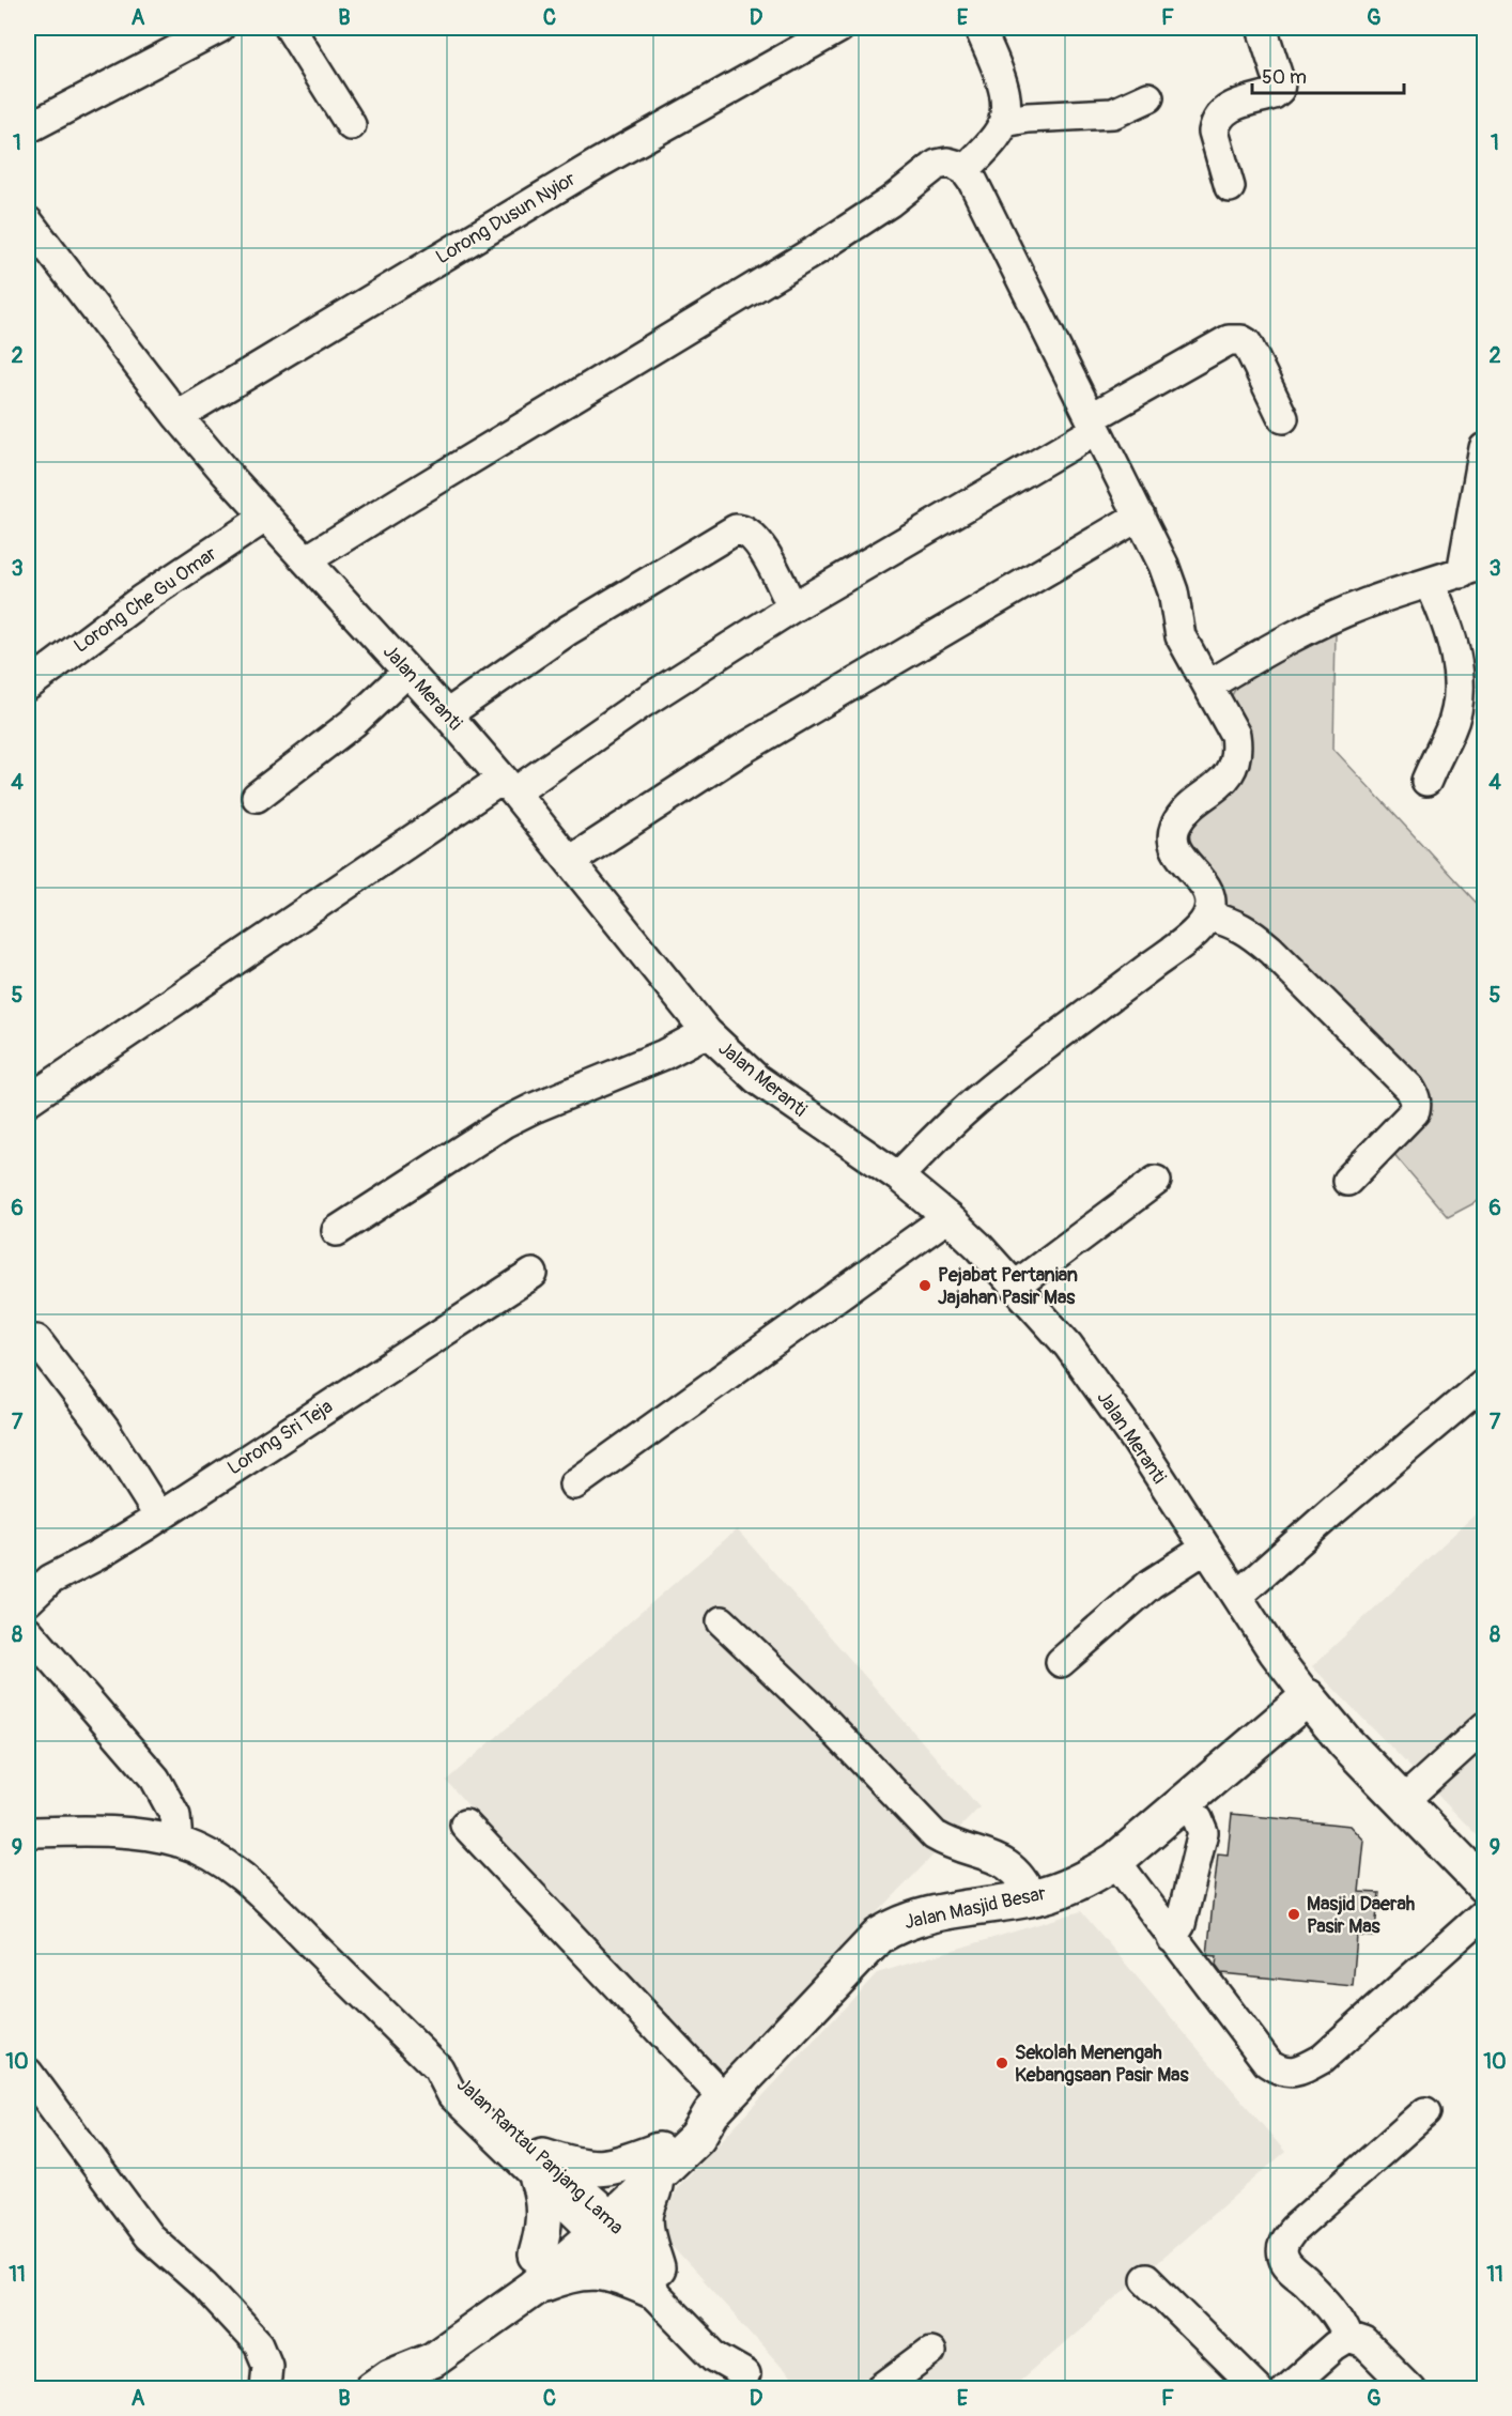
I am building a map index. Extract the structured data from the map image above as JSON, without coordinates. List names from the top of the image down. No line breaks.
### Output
{"streets":{"main road":["Jalan Meranti","Jalan Masjid Besar"],"street":["Lorong Dusun Nyior","Lorong Che Gu Omar","Lorong Sri Teja","Jalan Rantau Panjang Lama"]},"crossings":[["Lorong Dusun Nyior","Jalan Meranti"],["Lorong Che Gu Omar","Jalan Meranti"],["Jalan Meranti","Jalan Masjid Besar"],["Jalan Masjid Besar","Jalan Rantau Panjang Lama"]],"places":["Pejabat Pertanian Jajahan Pasir Mas","Masjid Daerah Pasir Mas","Sekolah Menengah Kebangsaan Pasir Mas"],"scale_bar":"50 m","grid":{"columns":["A","B","C","D","E","F","G"],"rows":["1","2","3","4","5","6","7","8","9","10","11"]}}
